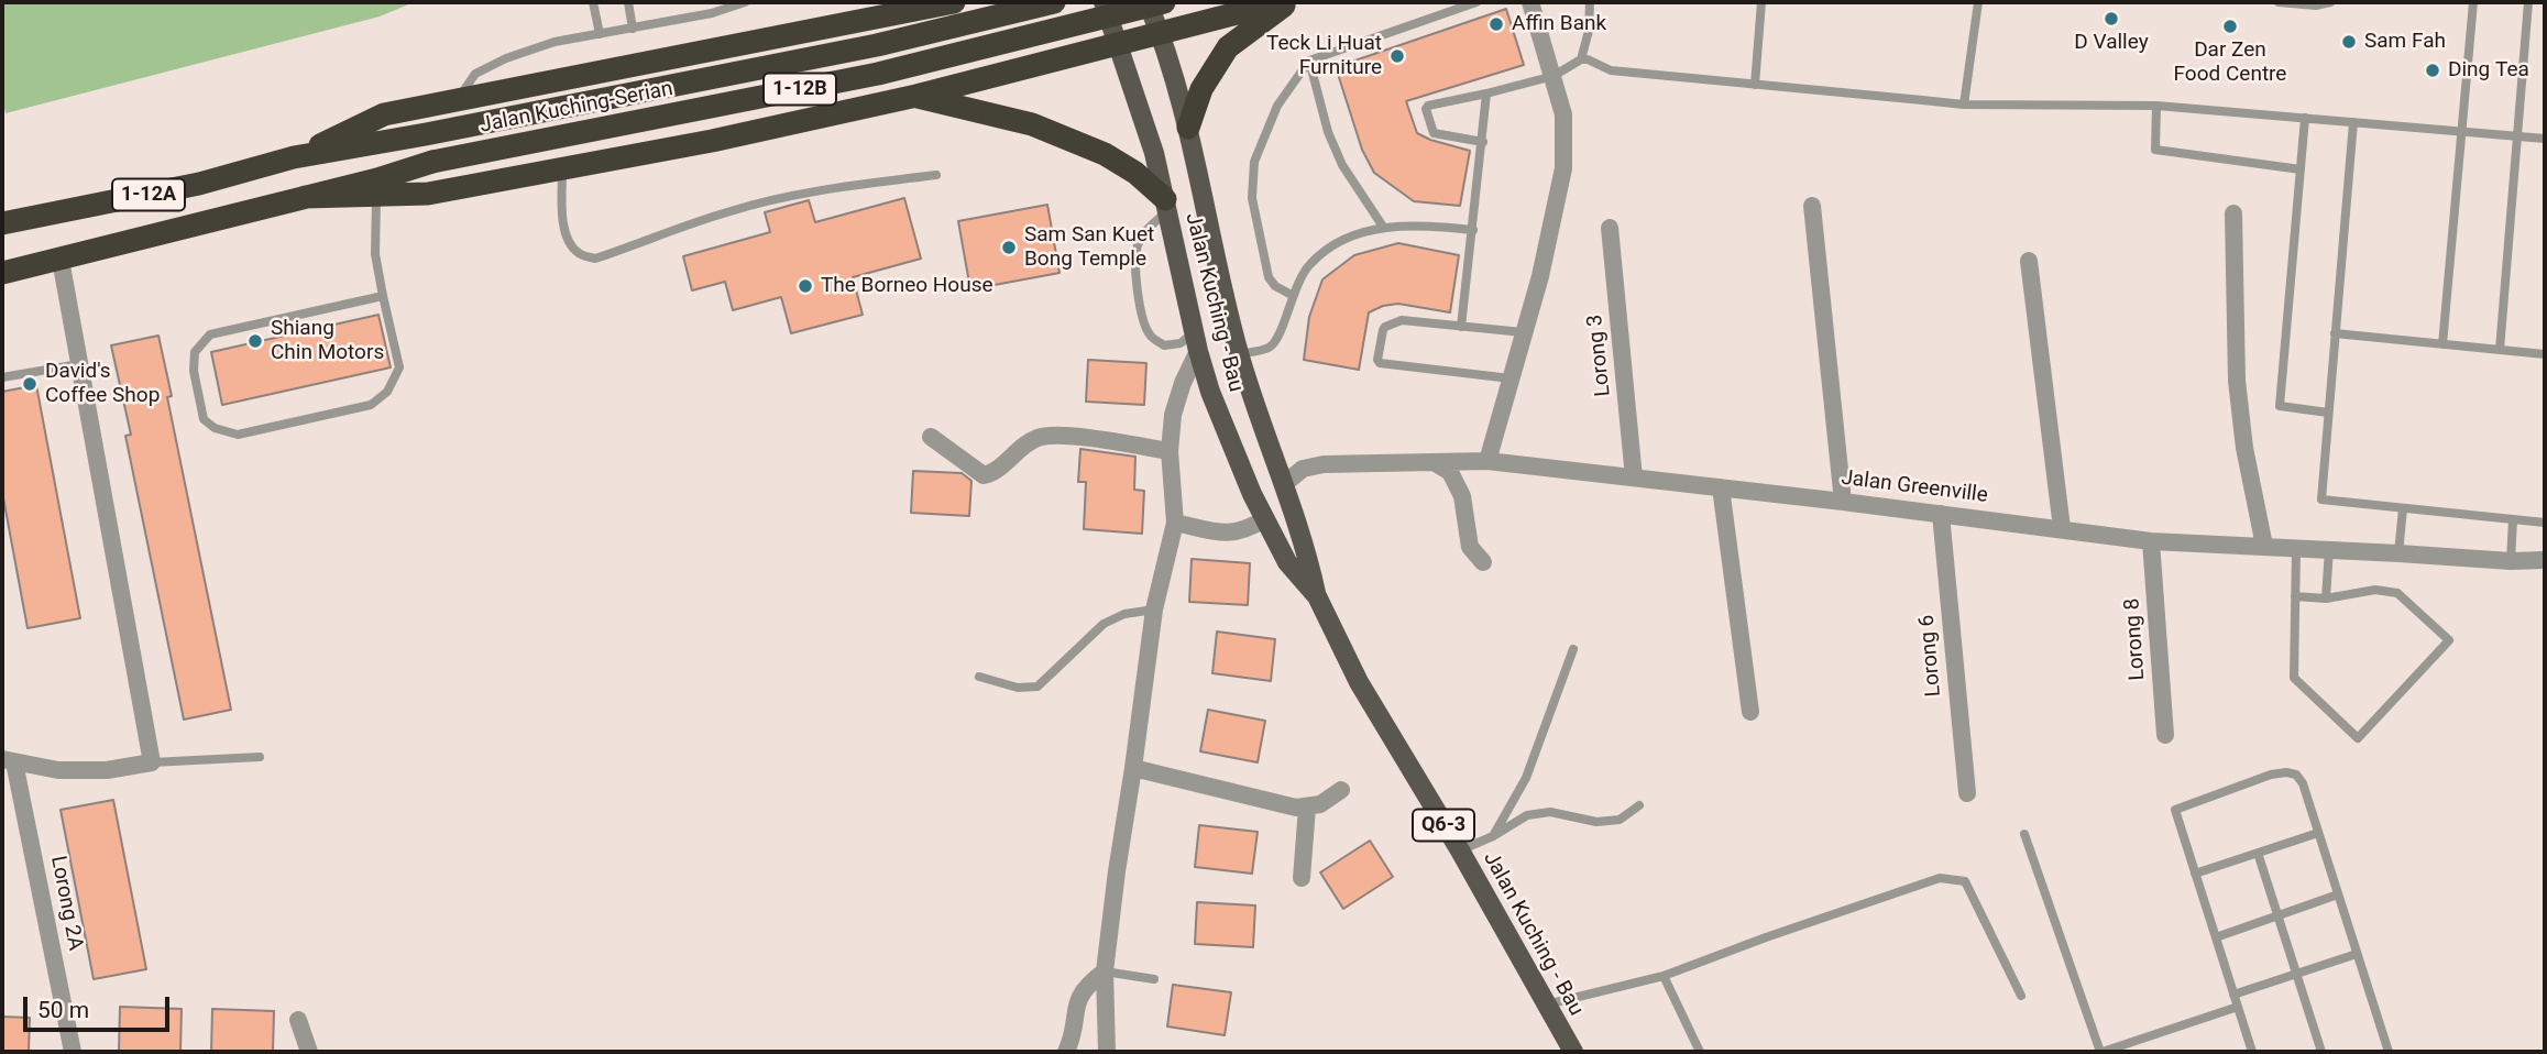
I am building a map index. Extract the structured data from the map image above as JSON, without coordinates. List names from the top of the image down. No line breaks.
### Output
{"streets":{"highway":["1-12B","Jalan Kuching-Serian","1-12A"],"main road":["Jalan Kuching - Bau","Q6-3"],"street":["Lorong 3","Jalan Greenville","Lorong 8","Lorong 6","Lorong 2A"]},"crossings":[["Jalan Kuching - Bau","Jalan Greenville"],["Lorong 3","Jalan Greenville"],["Jalan Greenville","Lorong 8"],["Jalan Greenville","Lorong 6"]],"places":["D Valley","Affin Bank","Dar Zen Food Centre","Sam Fah","Teck Li Huat Furniture","Ding Tea","Sam San Kuet Bong Temple","The Borneo House","Shiang Chin Motors","David's Coffee Shop"],"scale_bar":"50 m"}
